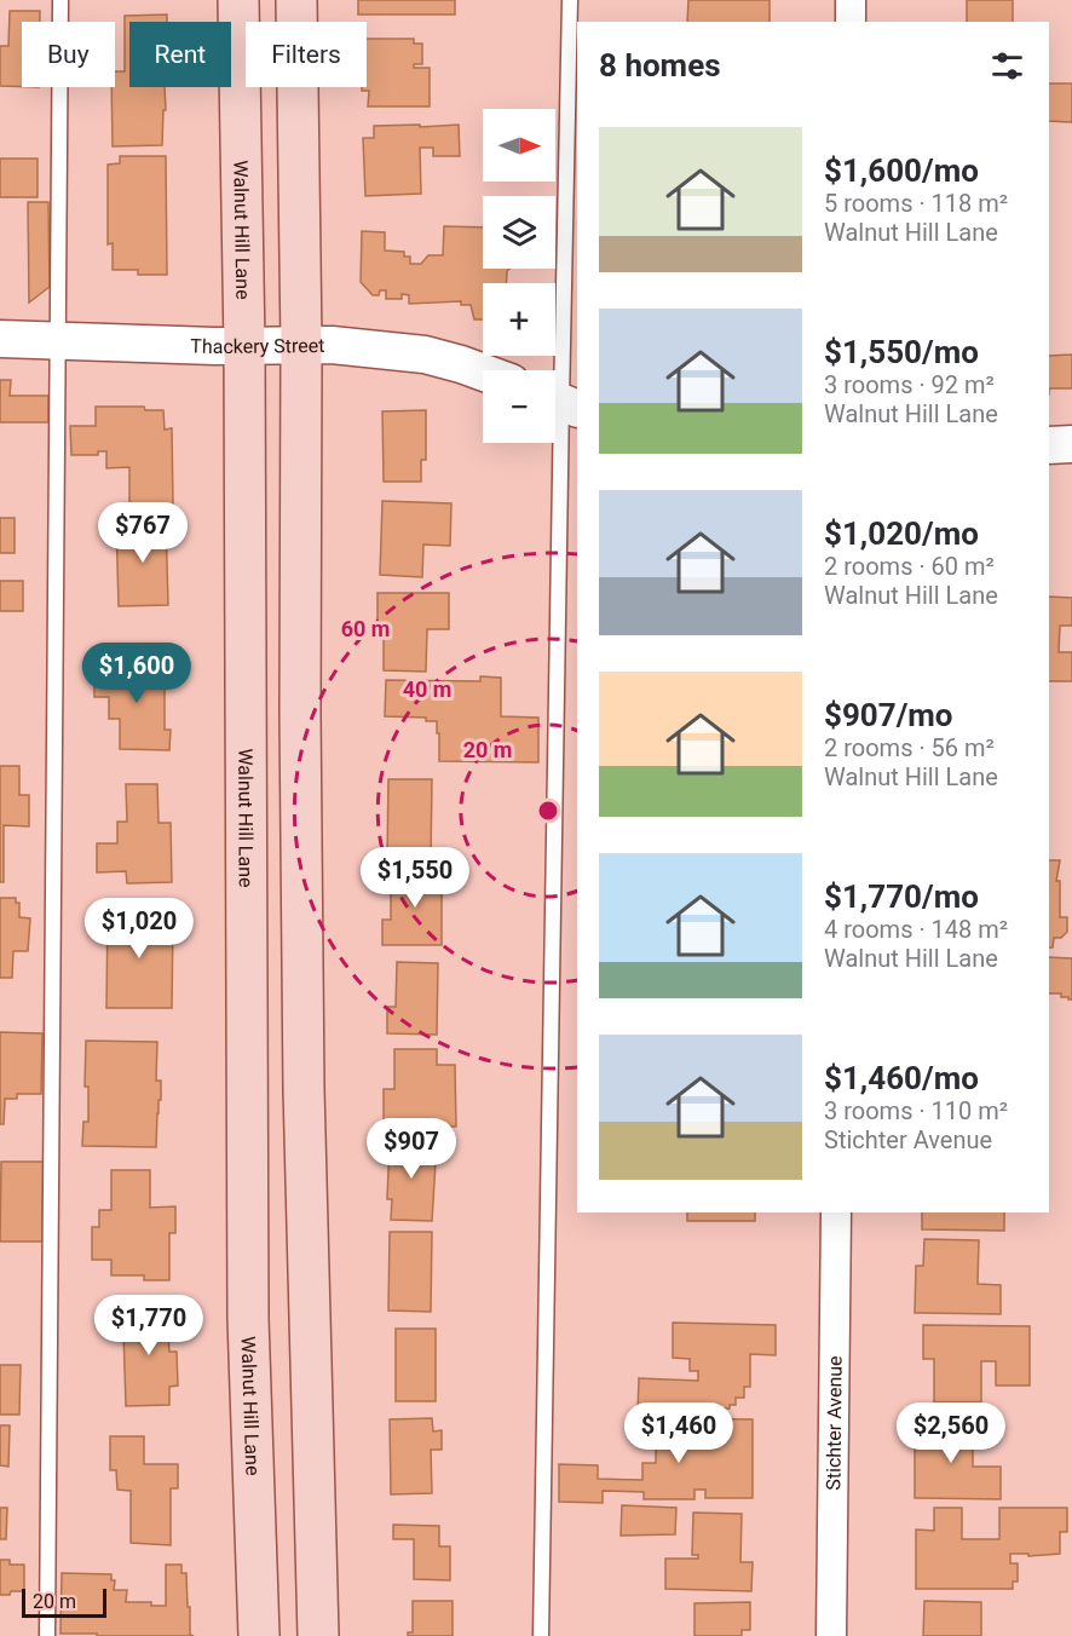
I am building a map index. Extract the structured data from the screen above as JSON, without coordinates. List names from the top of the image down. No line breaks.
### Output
{"streets":{"main road":["Walnut Hill Lane"],"street":["Thackery Street","Stichter Avenue"]},"crossings":[["Walnut Hill Lane","Thackery Street"]],"scale_bar":"20 m","north":"right","page":{"chip":["Buy","Rent","Filters"],"heading":"8 homes","map_buttons":["+","−"],"list":[{"name":"$1,600/mo","note":"5 rooms · 118 m² · Walnut Hill Lane"},{"name":"$1,550/mo","note":"3 rooms · 92 m² · Walnut Hill Lane"},{"name":"$1,020/mo","note":"2 rooms · 60 m² · Walnut Hill Lane"},{"name":"$907/mo","note":"2 rooms · 56 m² · Walnut Hill Lane"},{"name":"$1,770/mo","note":"4 rooms · 148 m² · Walnut Hill Lane"},{"name":"$1,460/mo","note":"3 rooms · 110 m² · Stichter Avenue"}],"price":["$767","$1,600","$1,550","$1,020","$907","$1,770","$1,460","$2,560"],"scale":"20 m"},"rings":["60 m","40 m","20 m"]}
